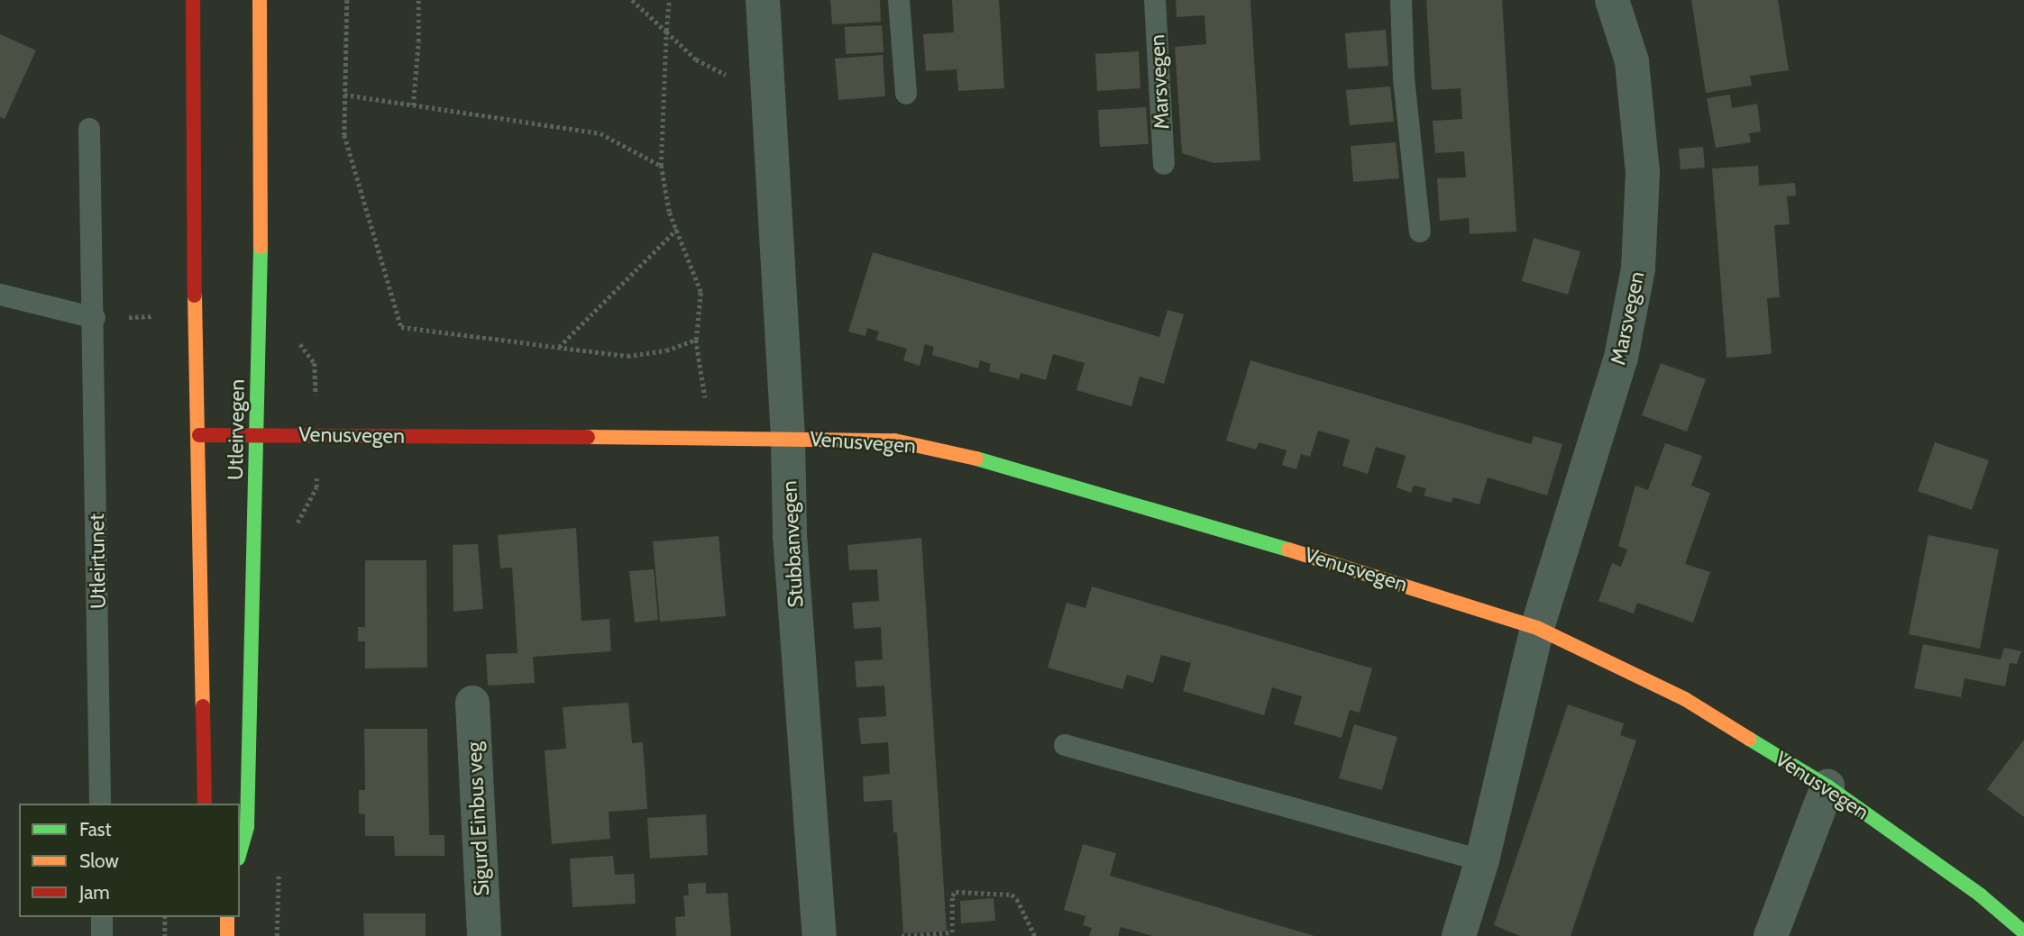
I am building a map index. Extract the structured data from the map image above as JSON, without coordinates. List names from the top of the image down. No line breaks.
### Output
{"streets":{"street":["Marsvegen","Utleirvegen","Venusvegen","Stubbanvegen","Sigurd Einbus veg"],"lane":["Utleirtunet"]},"crossings":[["Marsvegen","Venusvegen"],["Utleirvegen","Venusvegen"],["Venusvegen","Stubbanvegen"]],"legend":["Fast","Slow","Jam"]}
